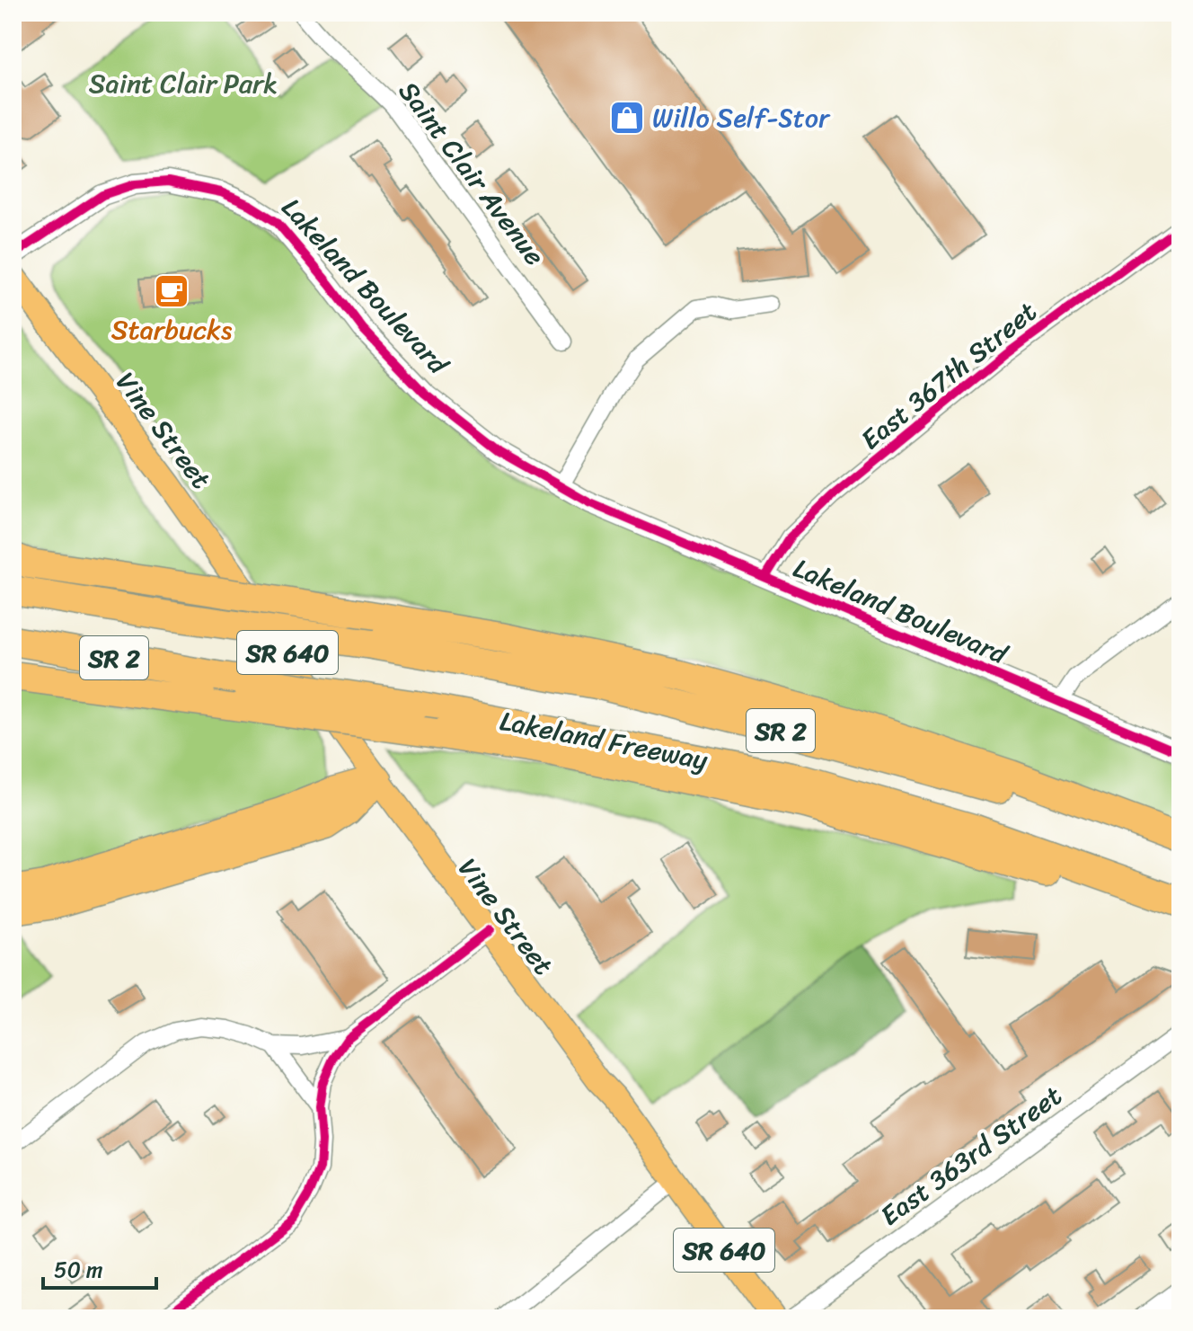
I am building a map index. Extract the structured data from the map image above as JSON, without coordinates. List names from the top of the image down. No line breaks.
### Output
{"streets":{"highway":["SR 2","Lakeland Freeway"],"main road":["Vine Street","SR 640"],"street":["Saint Clair Avenue","Lakeland Boulevard","East 367th Street","East 363rd Street"]},"crossings":[["Lakeland Boulevard","East 367th Street"]],"parks":["Saint Clair Park"],"places":{"shop":["Willo Self-Stor"],"cafe":["Starbucks"]},"scale_bar":"50 m"}
